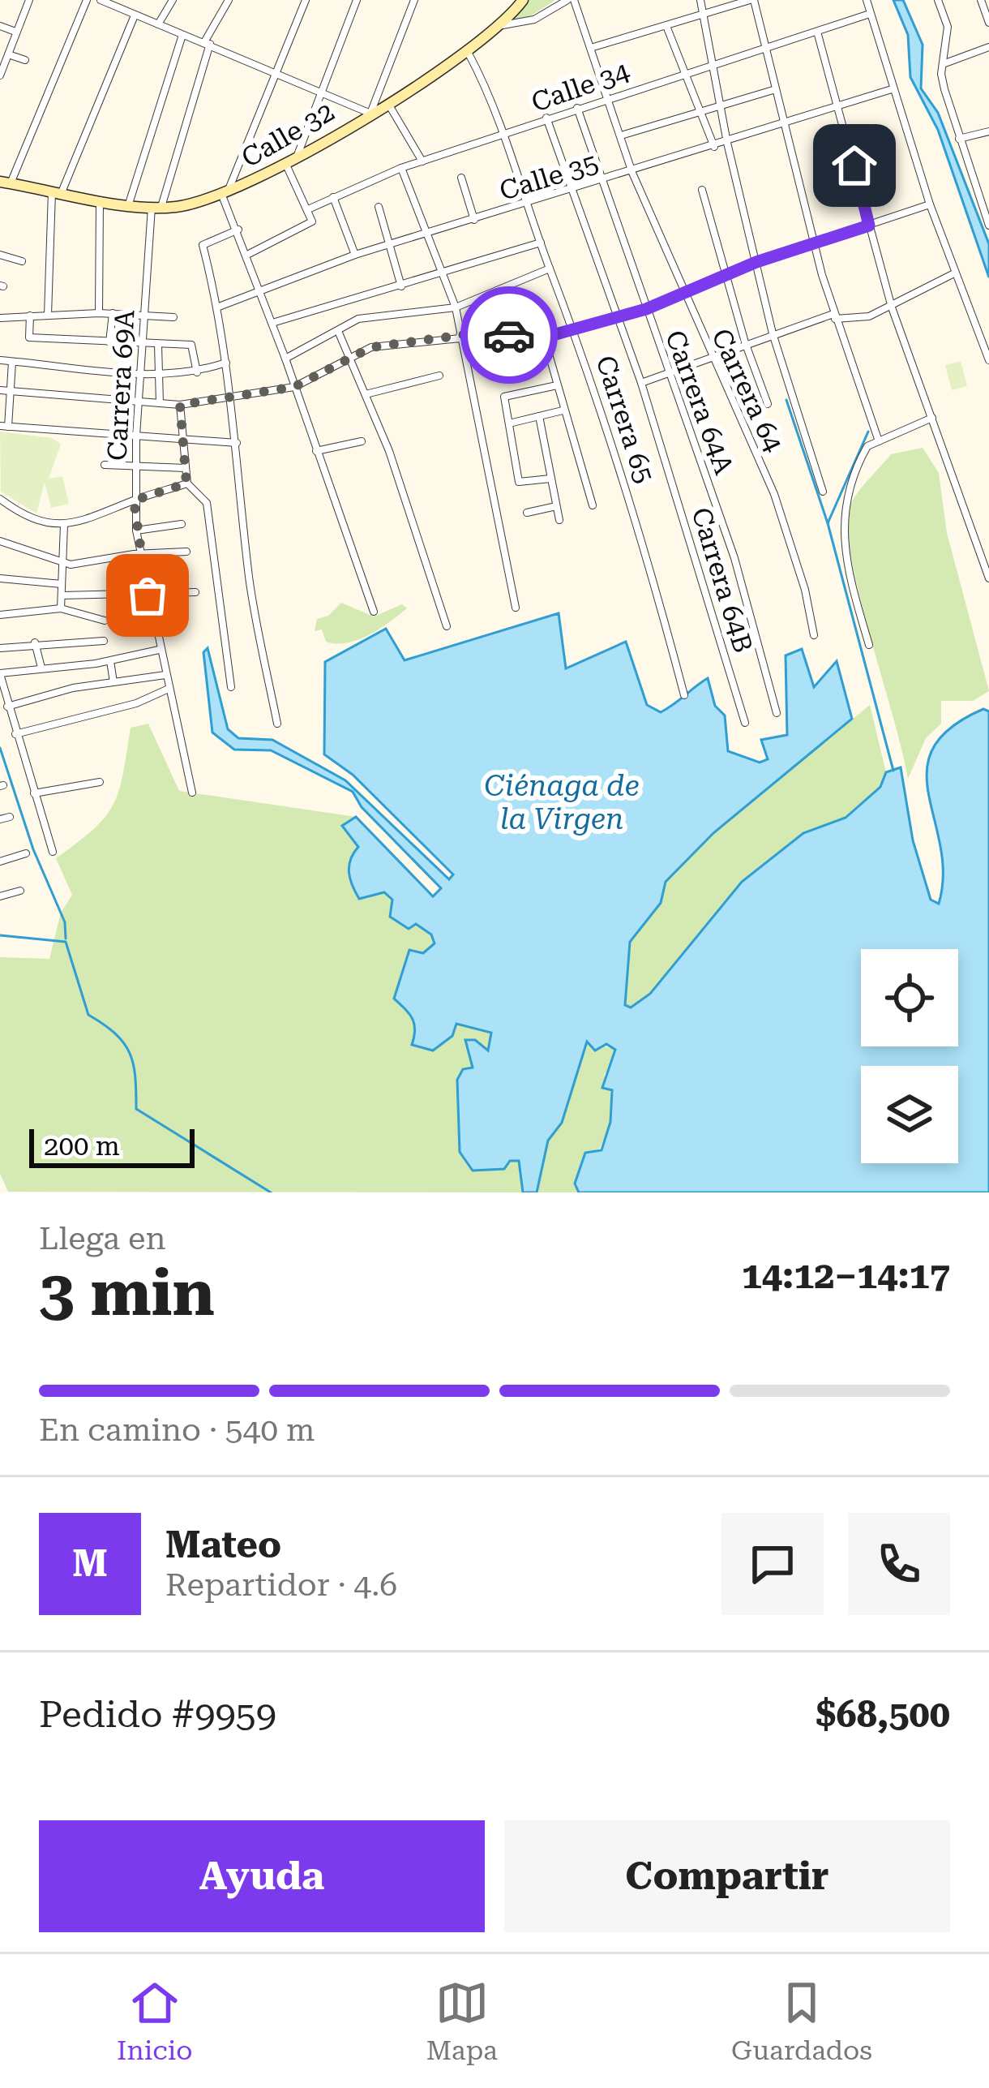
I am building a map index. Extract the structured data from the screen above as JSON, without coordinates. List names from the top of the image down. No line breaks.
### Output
{"streets":{"street":["Calle 34","Calle 32","Calle 35","Carrera 69A","Carrera 64","Carrera 64A","Carrera 65","Carrera 64B"]},"crossings":[["Calle 34","Carrera 64"],["Calle 34","Carrera 64A"],["Calle 34","Carrera 65"],["Calle 34","Carrera 64B"],["Calle 32","Carrera 69A"],["Calle 32","Carrera 64"],["Calle 32","Carrera 65"],["Calle 35","Carrera 64"],["Calle 35","Carrera 64A"],["Calle 35","Carrera 65"],["Calle 35","Carrera 64B"]],"water":["Ciénaga de la Virgen"],"scale_bar":"200 m","page":{"scale":"200 m","heading":["3 min","Llega en","14:12–14:17"],"panel":["Mateo","Repartidor · 4.6","Pedido #9959","$68,500"],"bar":"En camino · 540 m","round":"M","buttons":["Ayuda","Compartir"],"tabs":["Inicio","Mapa","Guardados"]}}
